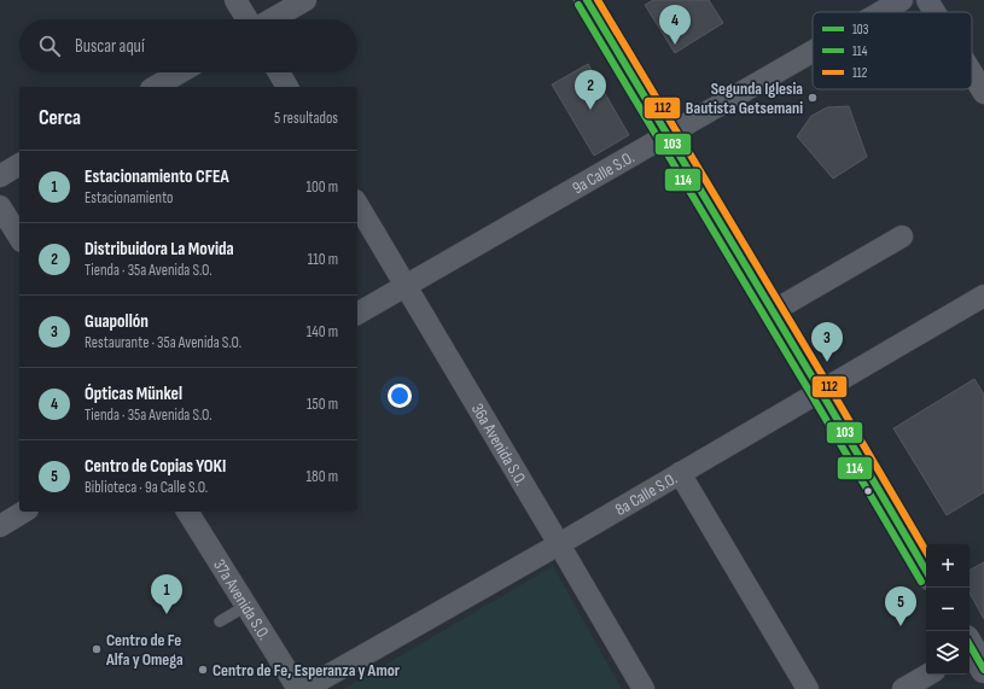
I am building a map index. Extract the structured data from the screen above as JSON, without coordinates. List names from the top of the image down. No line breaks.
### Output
{"streets":{"street":["9a Calle S.O.","36a Avenida S.O.","8a Calle S.O.","37a Avenida S.O."]},"crossings":[["9a Calle S.O.","36a Avenida S.O."],["36a Avenida S.O.","8a Calle S.O."]],"places":["Segunda Iglesia Bautista Getsemani","Centro de Fe Alfa y Omega","Centro de Fe, Esperanza y Amor"],"lines":["transit line 103","transit line 112","transit line 114"],"legend":["103","114","112"],"page":{"pins":["4","2","3","1","5"],"search":"Buscar aquí","heading":["Cerca","5 resultados"],"list":[{"mark":"1","name":"Estacionamiento CFEA","note":"Estacionamiento","value":"100 m"},{"mark":"2","name":"Distribuidora La Movida","note":"Tienda · 35a Avenida S.O.","value":"110 m"},{"mark":"3","name":"Guapollón","note":"Restaurante · 35a Avenida S.O.","value":"140 m"},{"mark":"4","name":"Ópticas Münkel","note":"Tienda · 35a Avenida S.O.","value":"150 m"},{"mark":"5","name":"Centro de Copias YOKI","note":"Biblioteca · 9a Calle S.O.","value":"180 m"}],"map_buttons":["+","−"]}}
